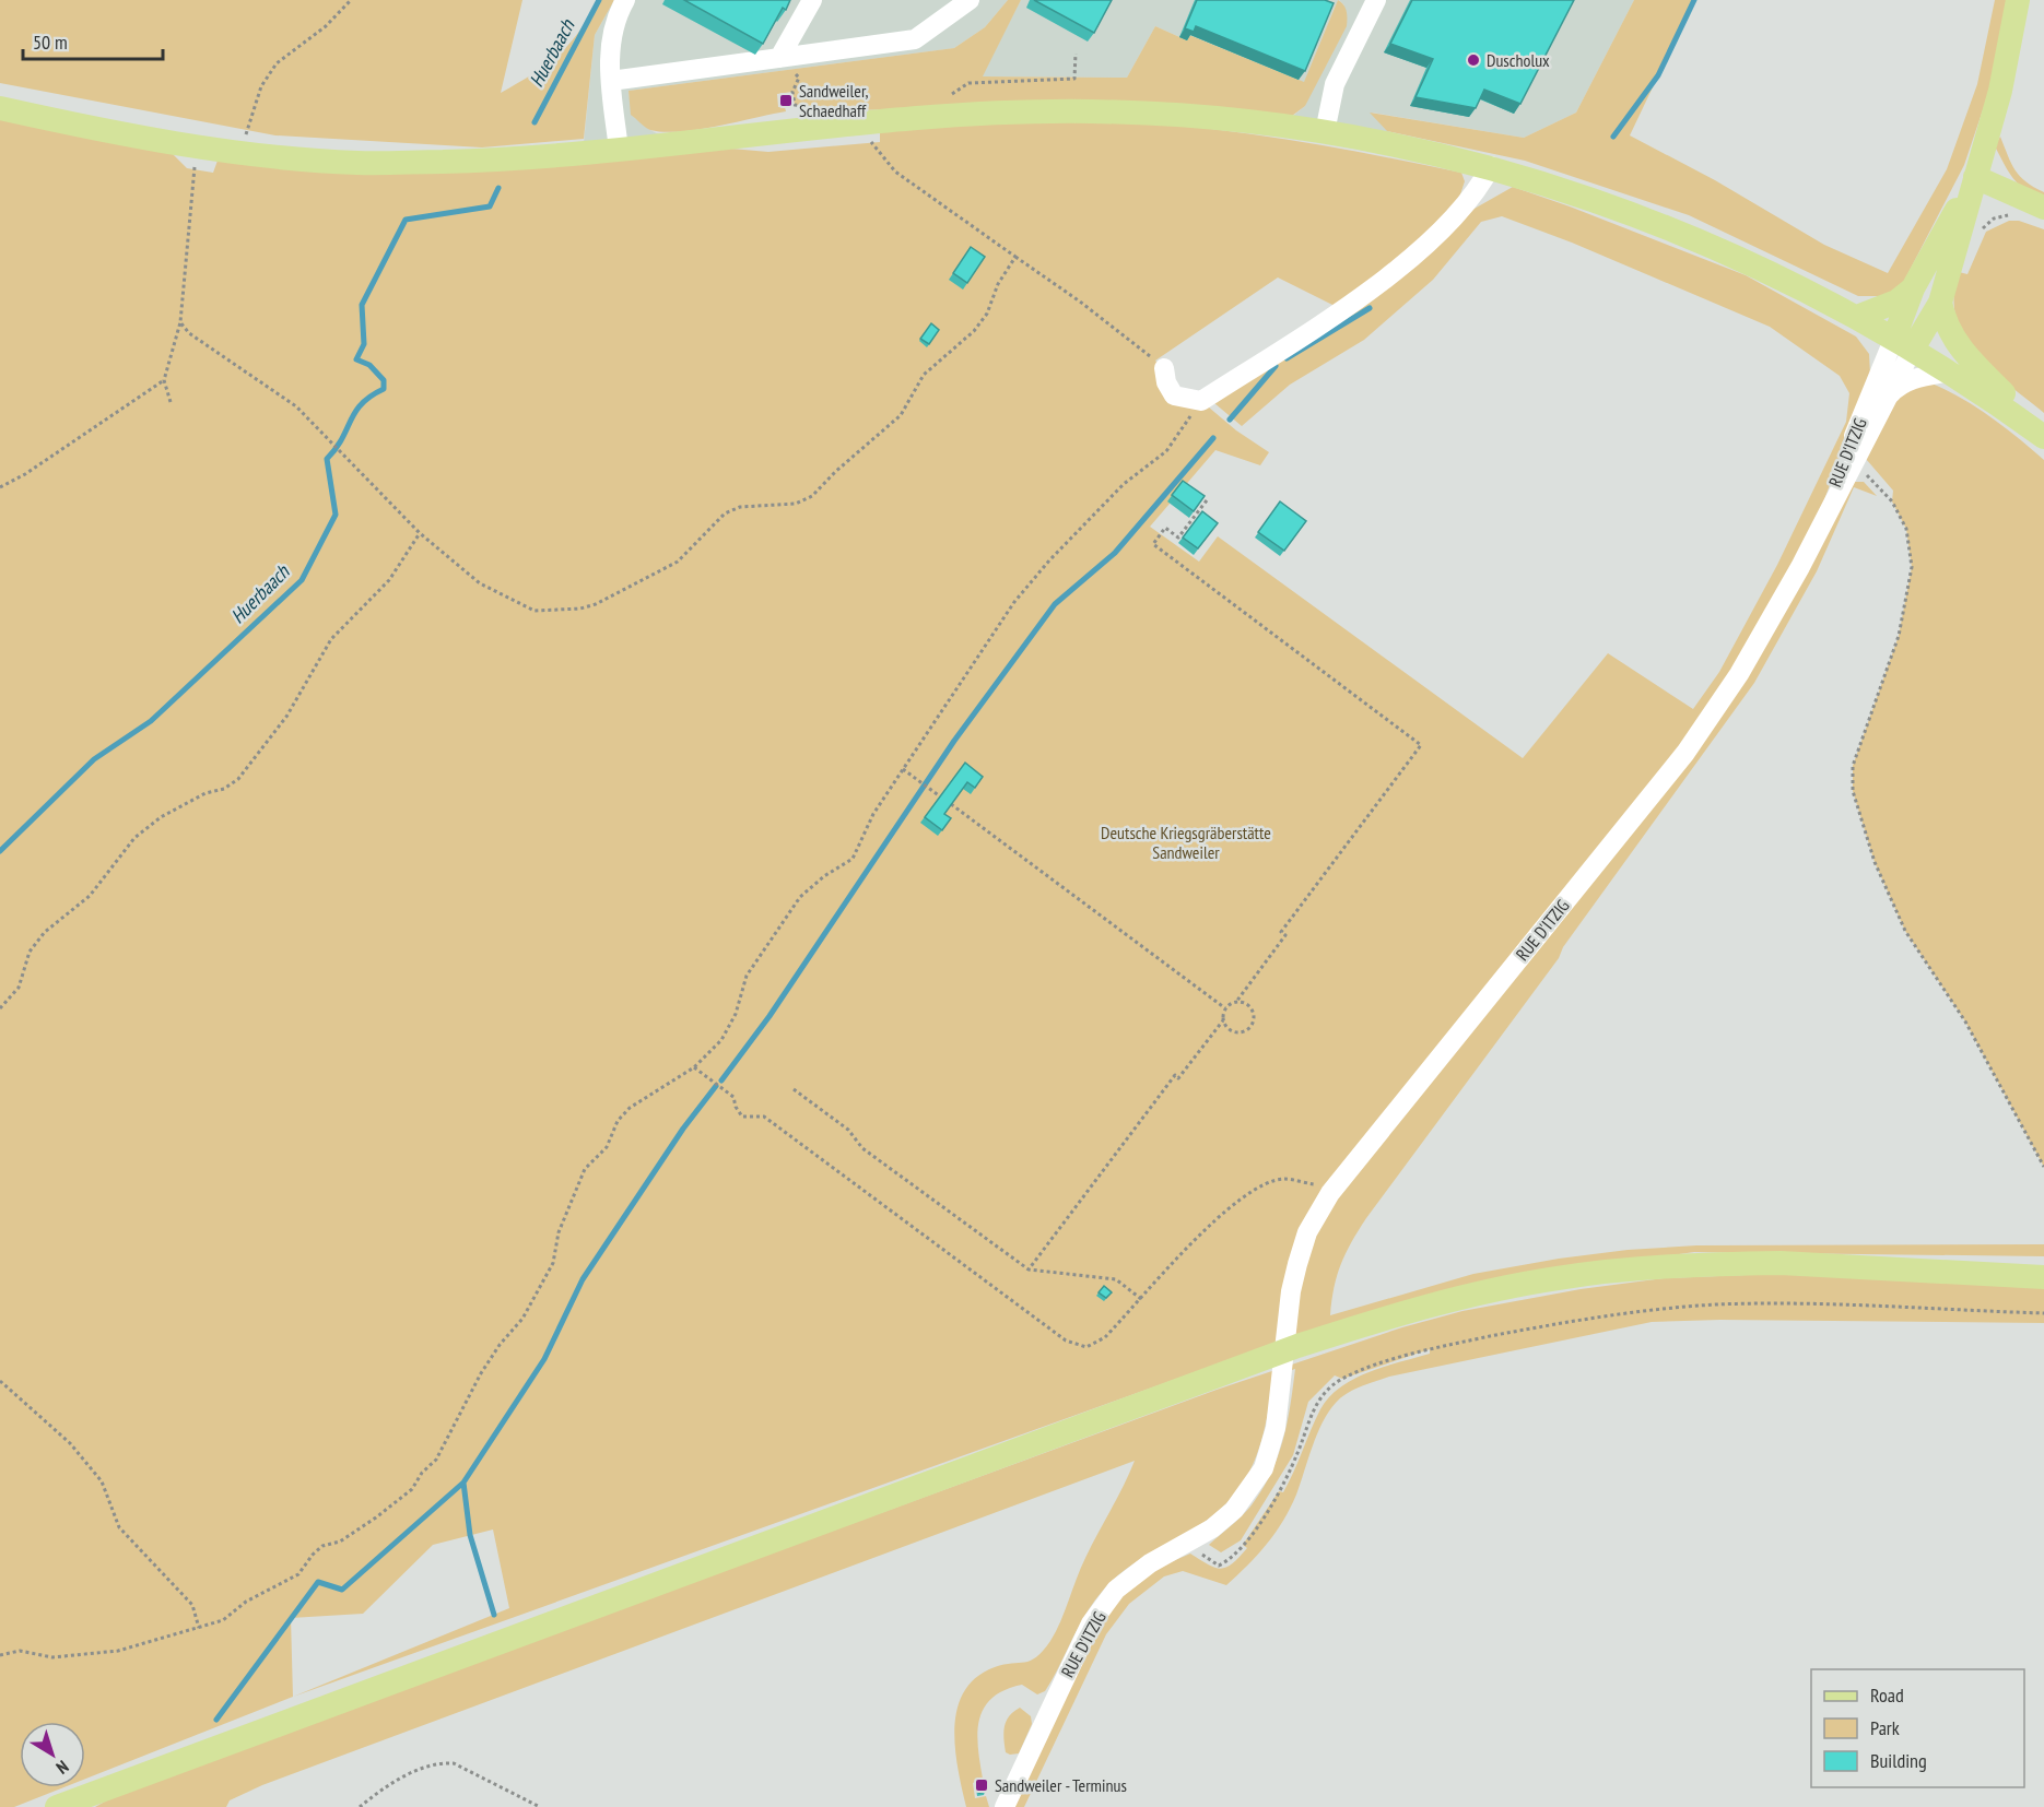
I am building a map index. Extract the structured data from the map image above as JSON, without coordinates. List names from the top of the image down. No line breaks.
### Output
{"streets":{"street":["RUE D'ITZIG"]},"water":["Huerbaach"],"parks":["Deutsche Kriegsgräberstätte Sandweiler"],"places":{"other":["Duscholux"],"transit":["Sandweiler, Schaedhaff","Sandweiler - Terminus"]},"legend":["Road","Park","Building"],"scale_bar":"50 m","north":"bottom right"}
